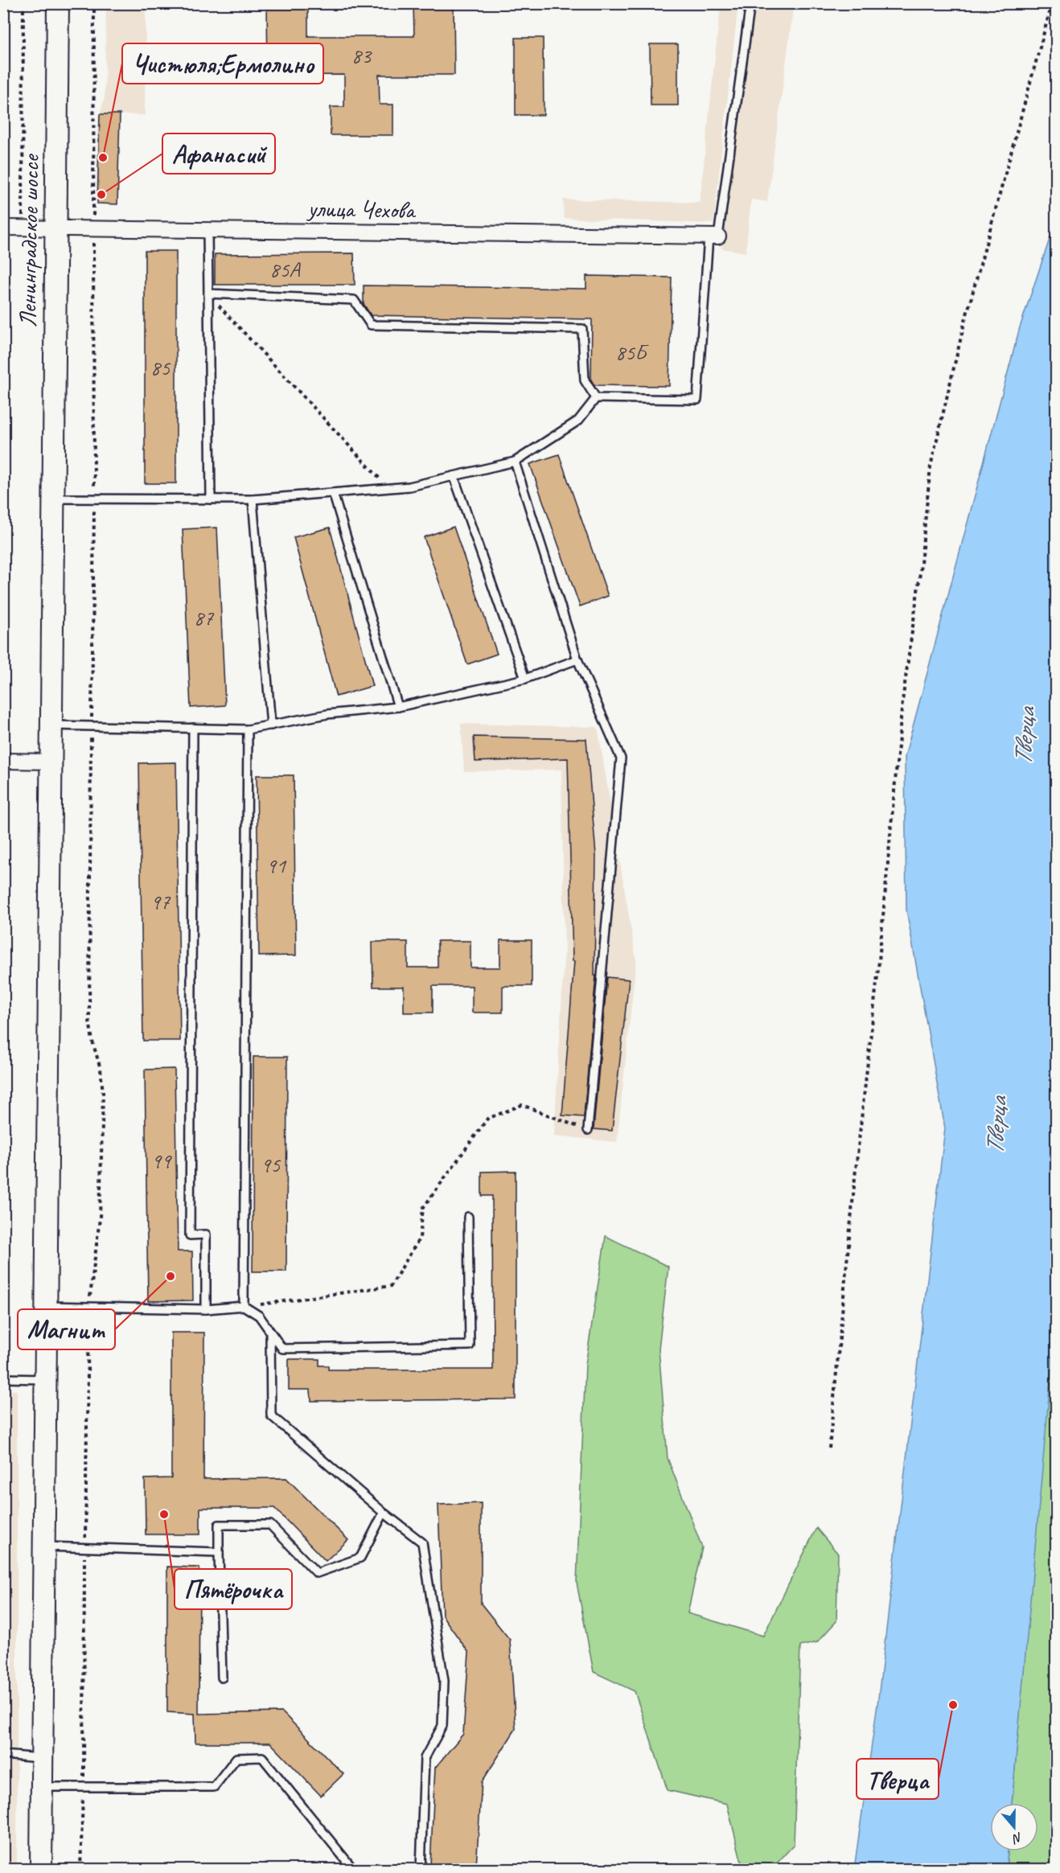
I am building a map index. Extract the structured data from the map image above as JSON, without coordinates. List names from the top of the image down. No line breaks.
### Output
{"streets":{"main road":["Ленинградское шоссе"],"street":["улица Чехова"]},"crossings":[["улица Чехова","Ленинградское шоссе"]],"water":["Тверца"],"places":["Чистюля;Ермолино","Афанасий","Магнит","Пятёрочка","Тверца"],"house_numbers":["83","85А","85Б","85","87","91","97","99","95"],"north":"bottom"}
